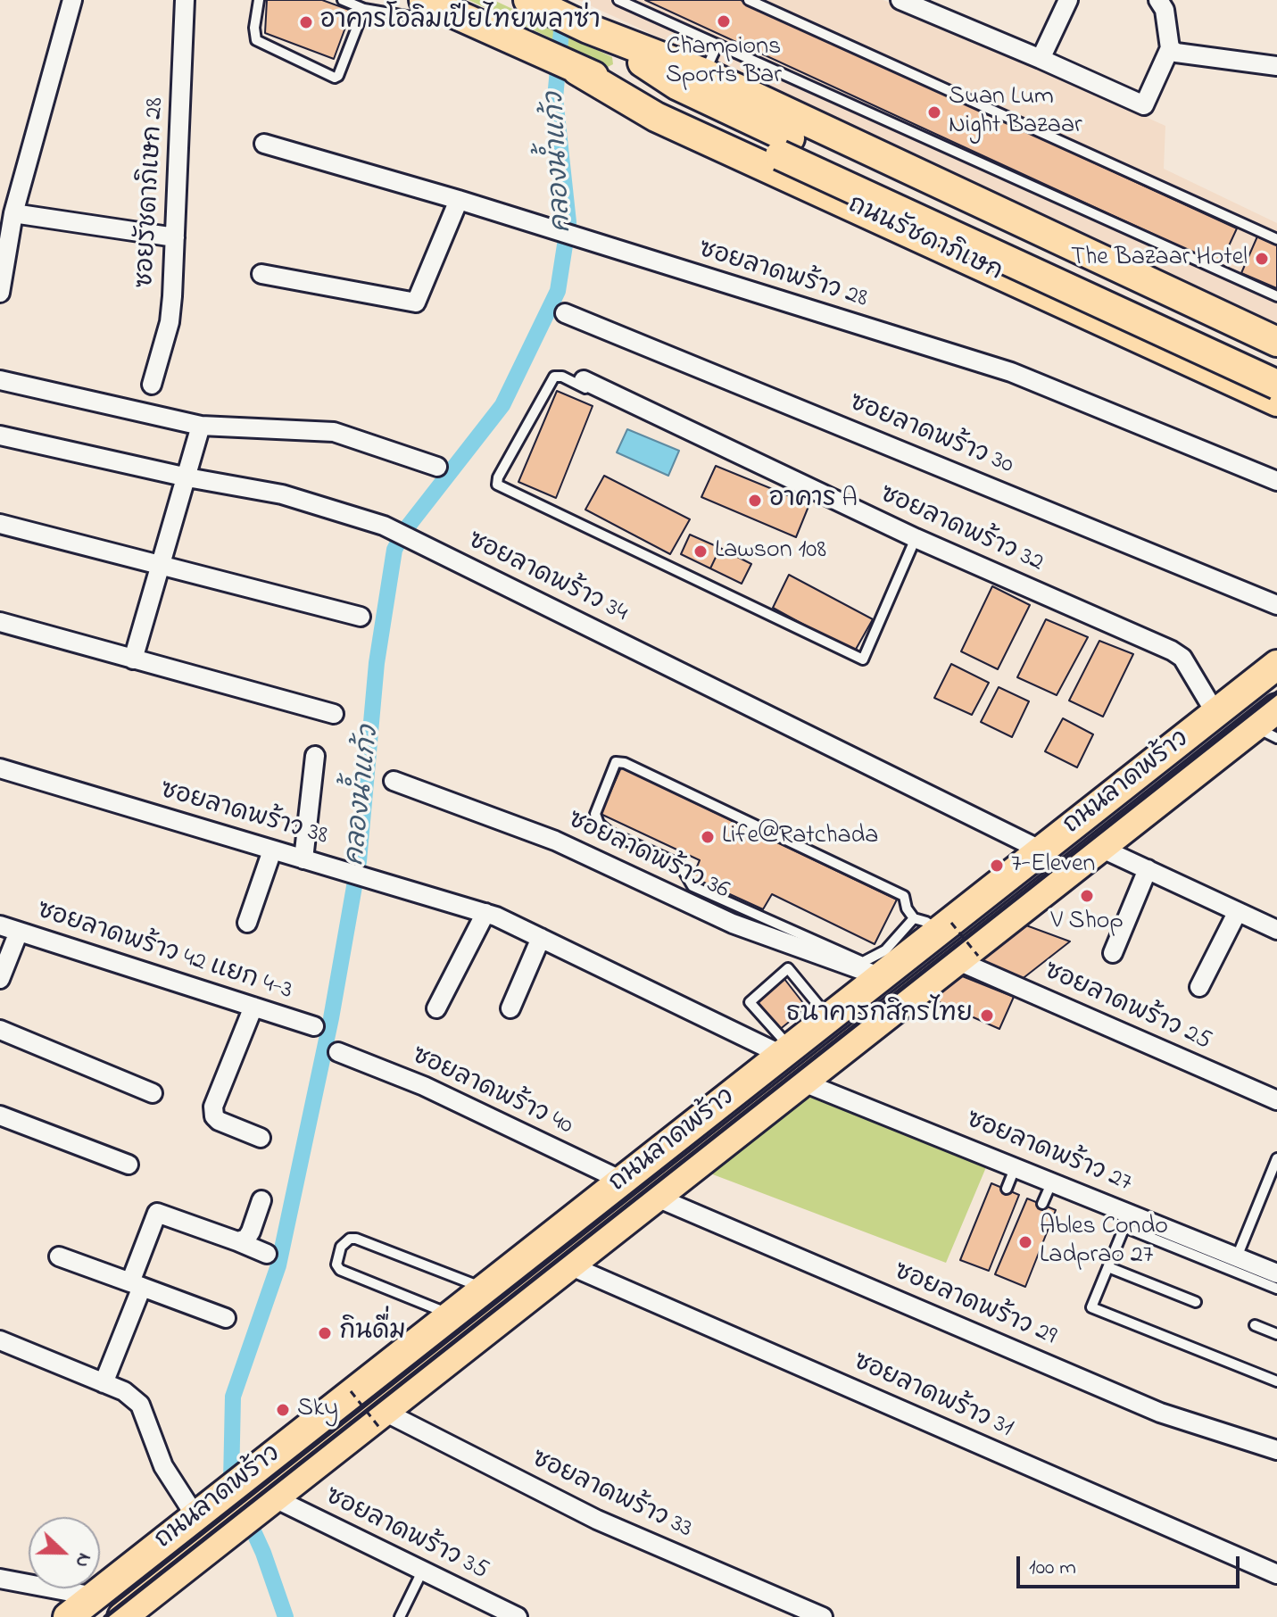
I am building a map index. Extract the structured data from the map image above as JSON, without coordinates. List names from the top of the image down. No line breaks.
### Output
{"streets":{"main road":["ถนนรัชดาภิเษก","ถนนลาดพร้าว"],"street":["ซอยรัชดาภิเษก 28","ซอยลาดพร้าว 28","ซอยลาดพร้าว 30","ซอยลาดพร้าว 32","ซอยลาดพร้าว 34","ซอยลาดพร้าว 38","ซอยลาดพร้าว 36","ซอยลาดพร้าว 42 แยก 4-3","ซอยลาดพร้าว 25","ซอยลาดพร้าว 40","ซอยลาดพร้าว 27","ซอยลาดพร้าว 29","ซอยลาดพร้าว 31","ซอยลาดพร้าว 33","ซอยลาดพร้าว 35"]},"crossings":[["ซอยลาดพร้าว 32","ถนนลาดพร้าว"],["ซอยลาดพร้าว 34","ถนนลาดพร้าว"],["ถนนลาดพร้าว","ซอยลาดพร้าว 38"],["ถนนลาดพร้าว","ซอยลาดพร้าว 36"],["ถนนลาดพร้าว","ซอยลาดพร้าว 25"],["ถนนลาดพร้าว","ซอยลาดพร้าว 40"],["ถนนลาดพร้าว","ซอยลาดพร้าว 27"],["ถนนลาดพร้าว","ซอยลาดพร้าว 29"],["ถนนลาดพร้าว","ซอยลาดพร้าว 31"],["ถนนลาดพร้าว","ซอยลาดพร้าว 33"],["ถนนลาดพร้าว","ซอยลาดพร้าว 35"]],"water":["คลองน้ำแก้ว"],"places":["Champions Sports Bar","อาคารโอลิมเปียไทยพลาซ่า","Suan Lum Night Bazaar","The Bazaar Hotel","อาคาร A","Lawson 108","Life@Ratchada","7-Eleven","V Shop","ธนาคารกสิกรไทย","Ables Condo Ladprao 27","กินดื่ม","Sky"],"scale_bar":"100 m","north":"right"}
